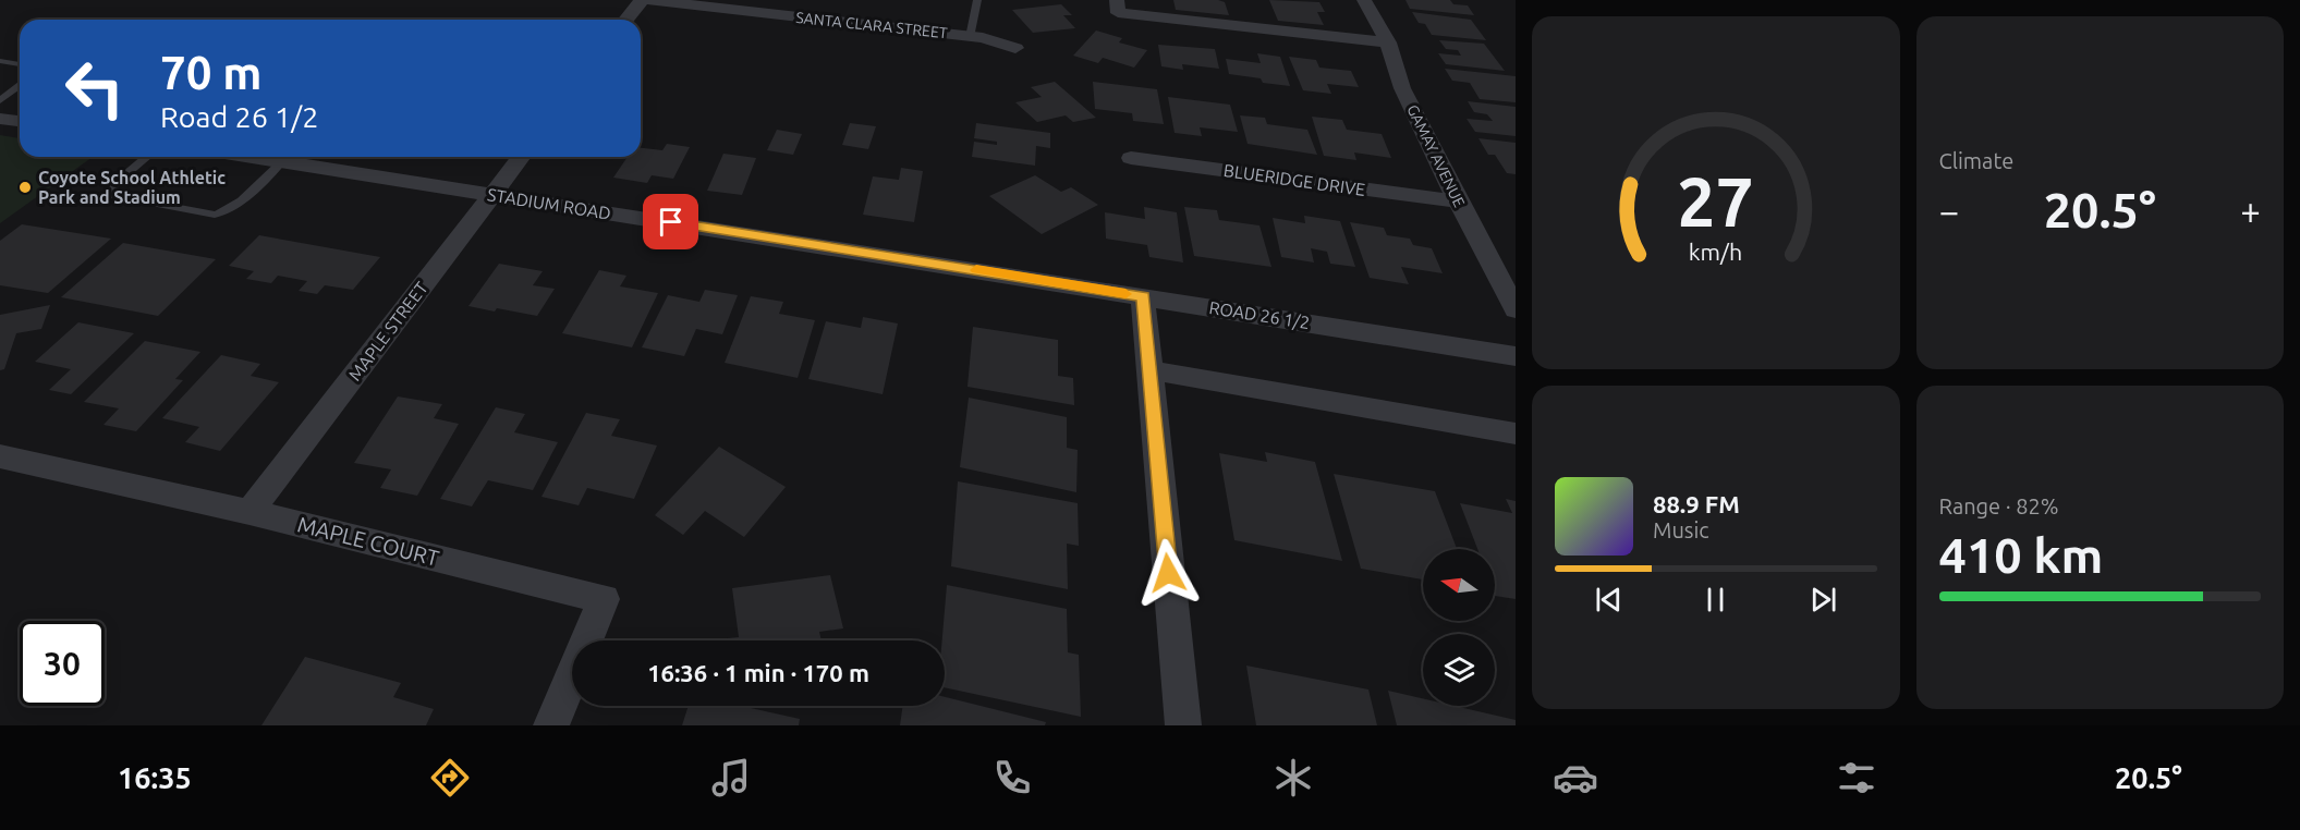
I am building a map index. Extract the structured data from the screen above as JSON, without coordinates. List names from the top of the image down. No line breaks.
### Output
{"streets":{"street":["SANTA CLARA STREET","GAMAY AVENUE","BLUERIDGE DRIVE","STADIUM ROAD","ROAD 26 1/2","MAPLE STREET","MAPLE COURT"]},"crossings":[["GAMAY AVENUE","BLUERIDGE DRIVE"],["STADIUM ROAD","ROAD 26 1/2"],["STADIUM ROAD","MAPLE STREET"],["MAPLE STREET","MAPLE COURT"]],"places":["Coyote School Athletic Park and Stadium"],"north":"left","page":{"tile":["Climate",["Range · 82%","410 km"]],"turn":["70 m","Road 26 1/2"],"heat":["−","20.5°","+"],"song":["88.9 FM","Music"],"limit":"30","trip":"16:36 · 1 min · 170 m","tabs":["16:35","20.5°"],"gauge":["27","km/h"]}}
